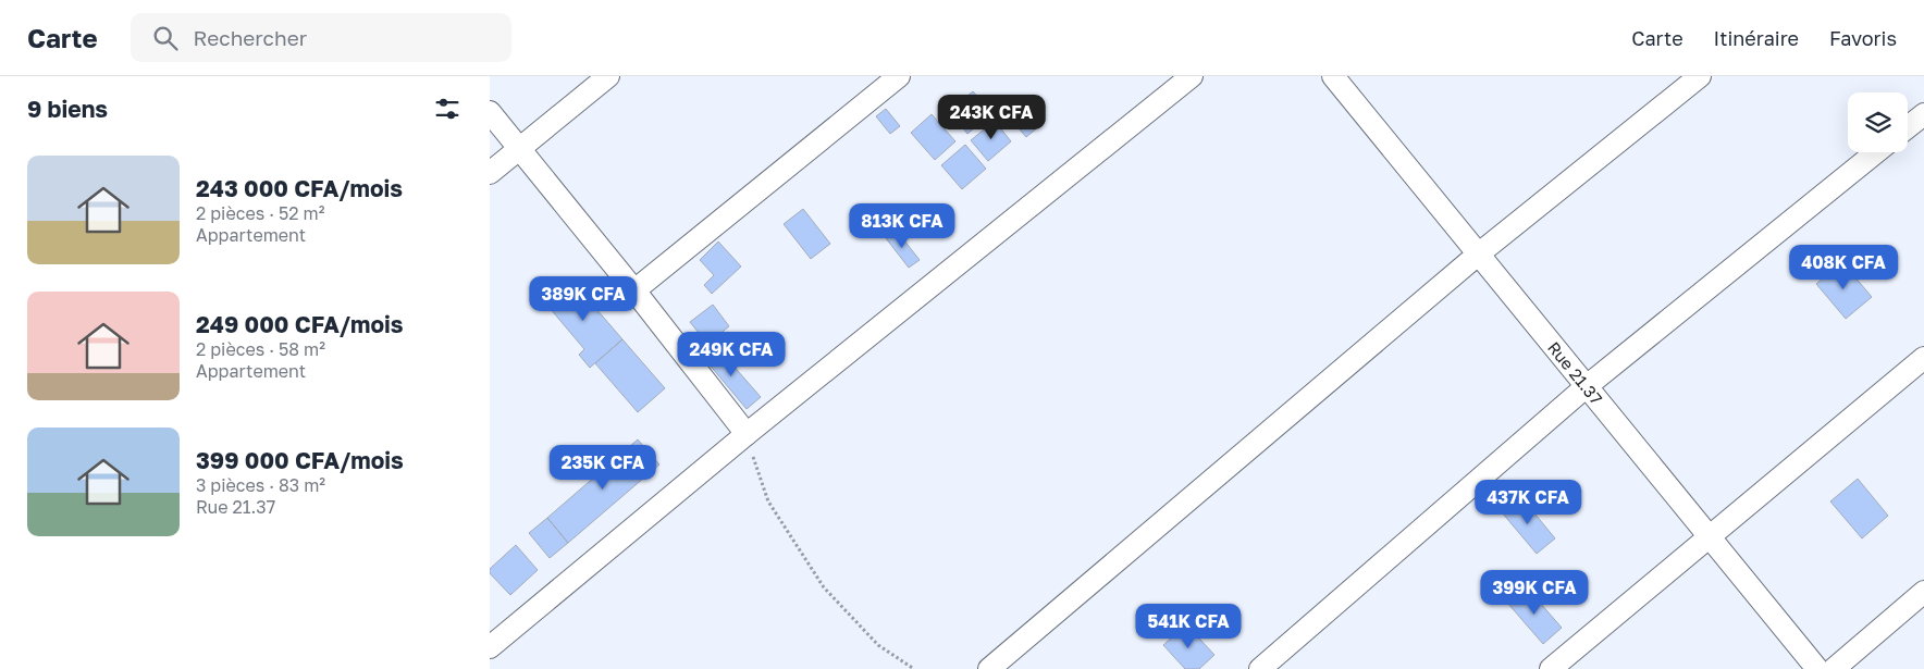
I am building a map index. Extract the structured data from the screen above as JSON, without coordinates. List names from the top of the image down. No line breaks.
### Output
{"streets":{"street":["Rue 21.37"]},"page":{"header":"Carte","search":"Rechercher","nav":["Carte","Itinéraire","Favoris"],"heading":"9 biens","price":["243K CFA","813K CFA","408K CFA","389K CFA","249K CFA","235K CFA","437K CFA","399K CFA","541K CFA"],"list":[{"name":"243 000 CFA/mois","note":"2 pièces · 52 m² · Appartement"},{"name":"249 000 CFA/mois","note":"2 pièces · 58 m² · Appartement"},{"name":"399 000 CFA/mois","note":"3 pièces · 83 m² · Rue 21.37"}]}}
